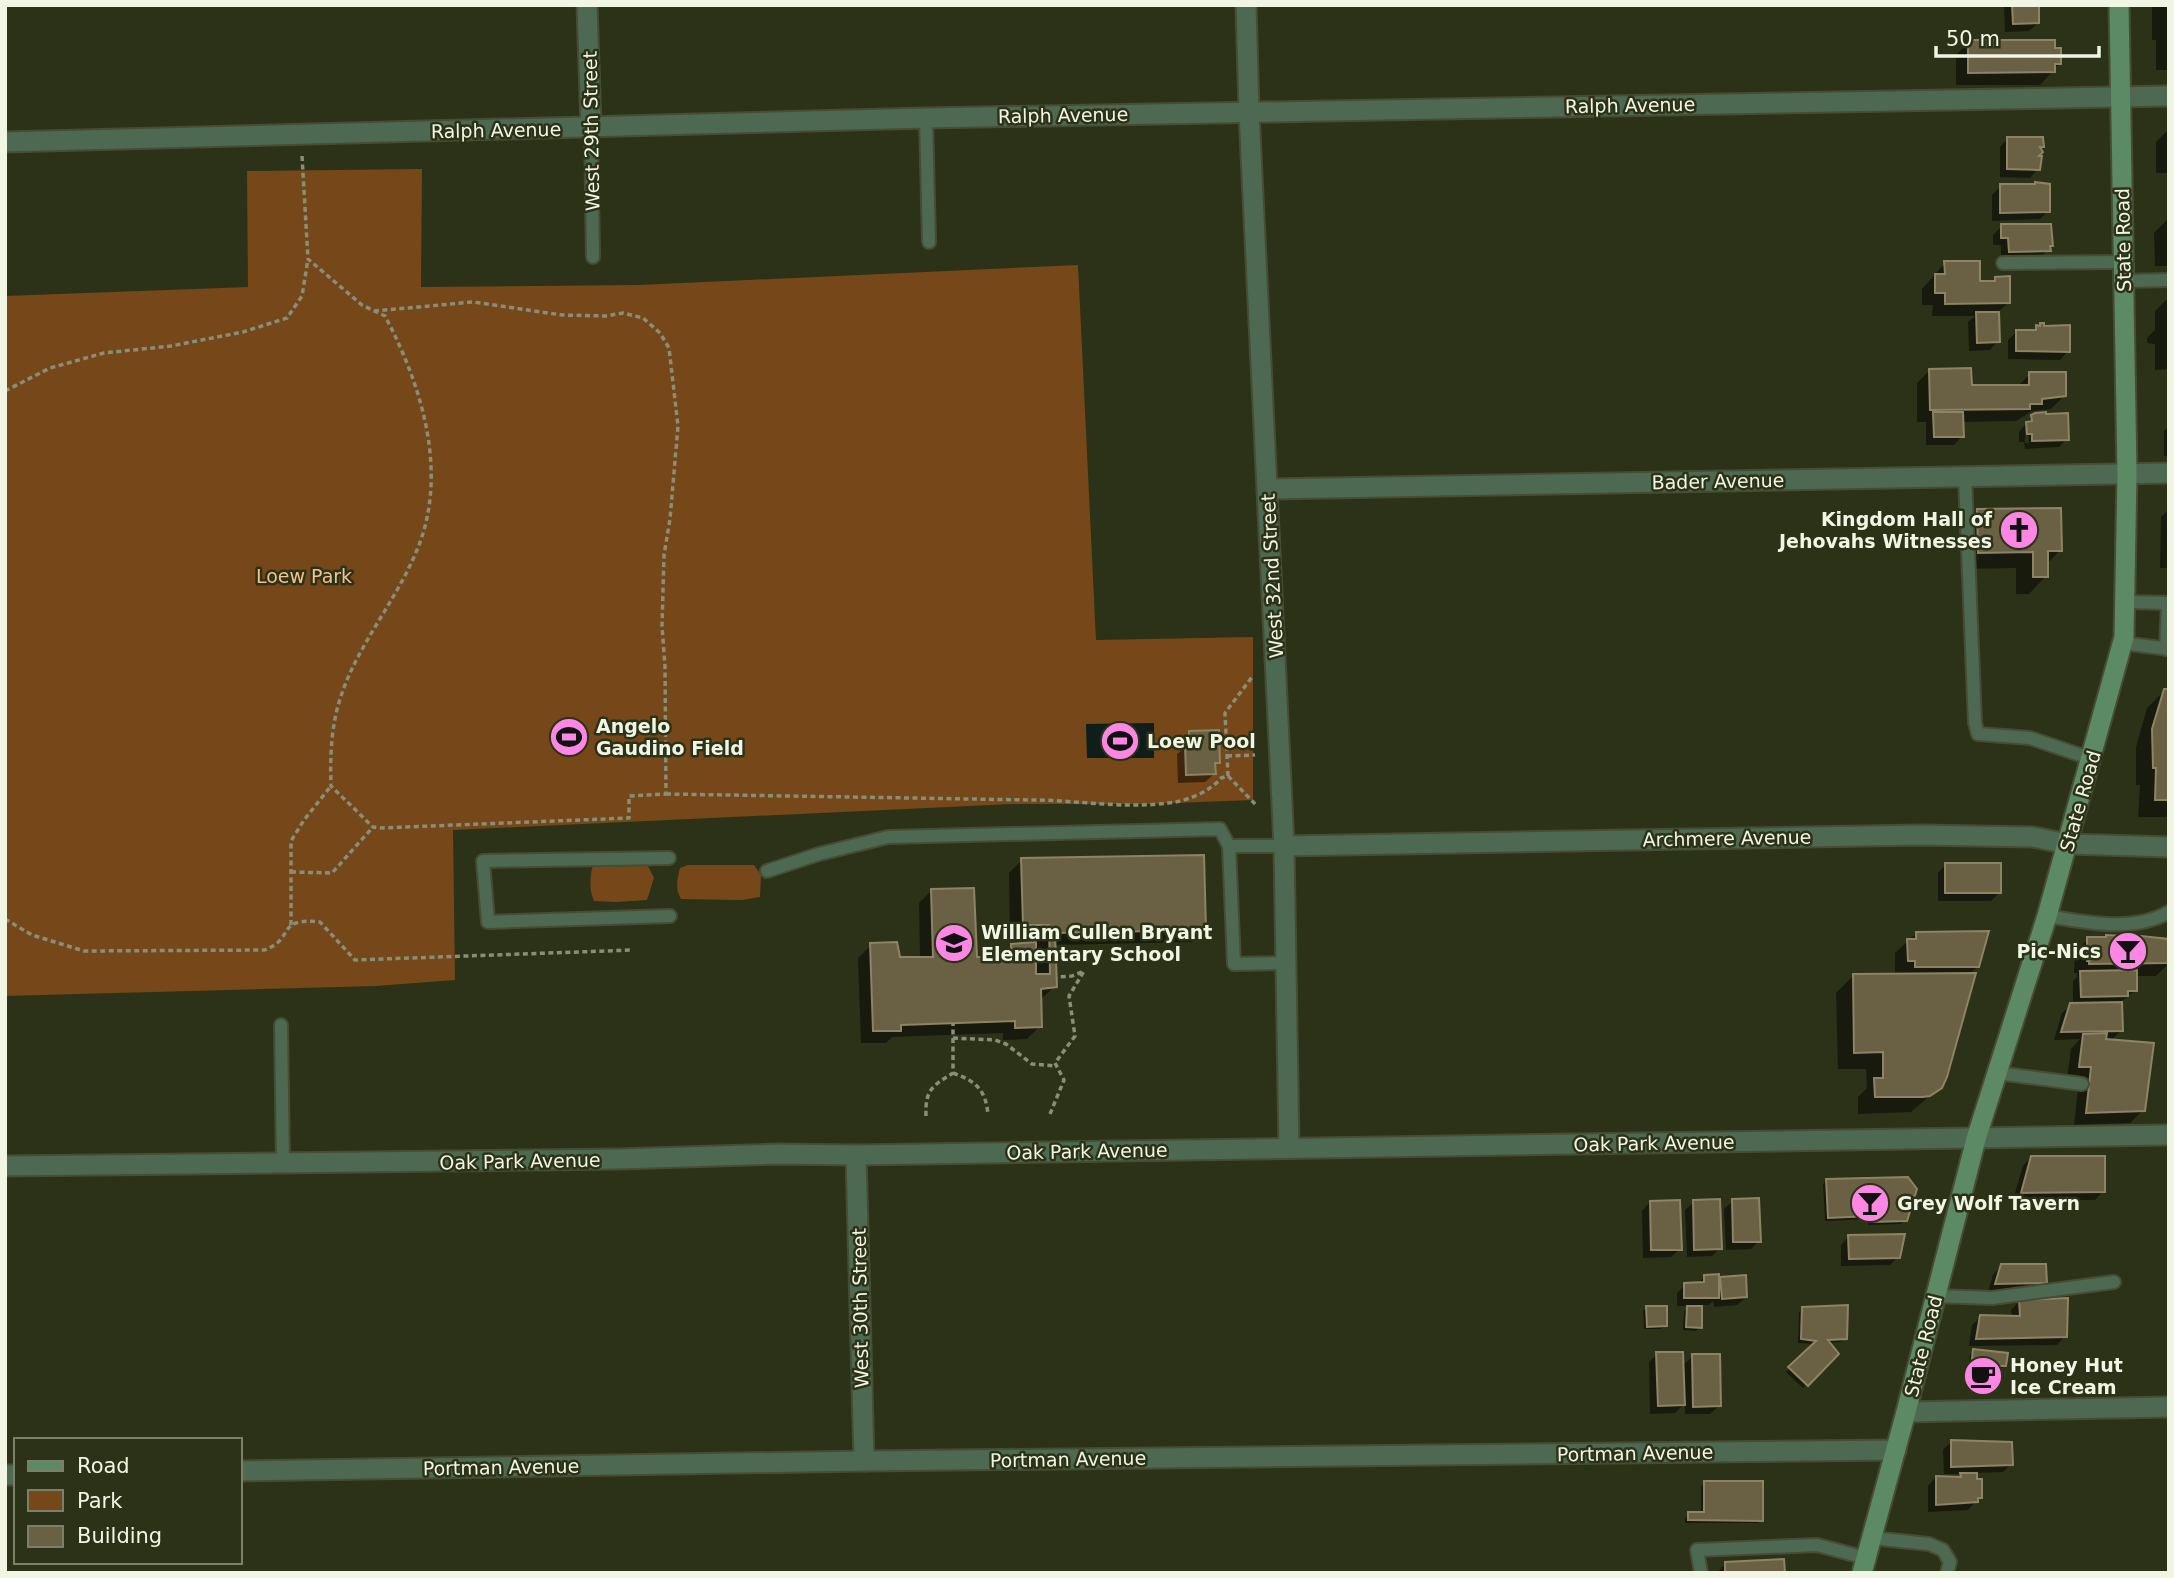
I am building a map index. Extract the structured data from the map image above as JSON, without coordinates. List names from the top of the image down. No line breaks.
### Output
{"streets":{"main road":["State Road"],"street":["Ralph Avenue","West 29th Street","Bader Avenue","West 32nd Street","Archmere Avenue","Oak Park Avenue","West 30th Street","Portman Avenue"]},"crossings":[["Ralph Avenue","West 29th Street"],["Ralph Avenue","State Road"],["Ralph Avenue","West 32nd Street"],["State Road","Bader Avenue"],["State Road","Archmere Avenue"],["State Road","Oak Park Avenue"],["State Road","Portman Avenue"],["Bader Avenue","West 32nd Street"],["West 32nd Street","Archmere Avenue"],["West 32nd Street","Oak Park Avenue"],["Oak Park Avenue","West 30th Street"],["West 30th Street","Portman Avenue"]],"parks":["Loew Park"],"places":{"church":["Kingdom Hall of Jehovahs Witnesses"],"sports":["Angelo Gaudino Field","Loew Pool"],"school or university":["William Cullen Bryant Elementary School"],"bar":["Pic-Nics","Grey Wolf Tavern"],"cafe":["Honey Hut Ice Cream"]},"legend":["Road","Park","Building"],"scale_bar":"50 m"}
